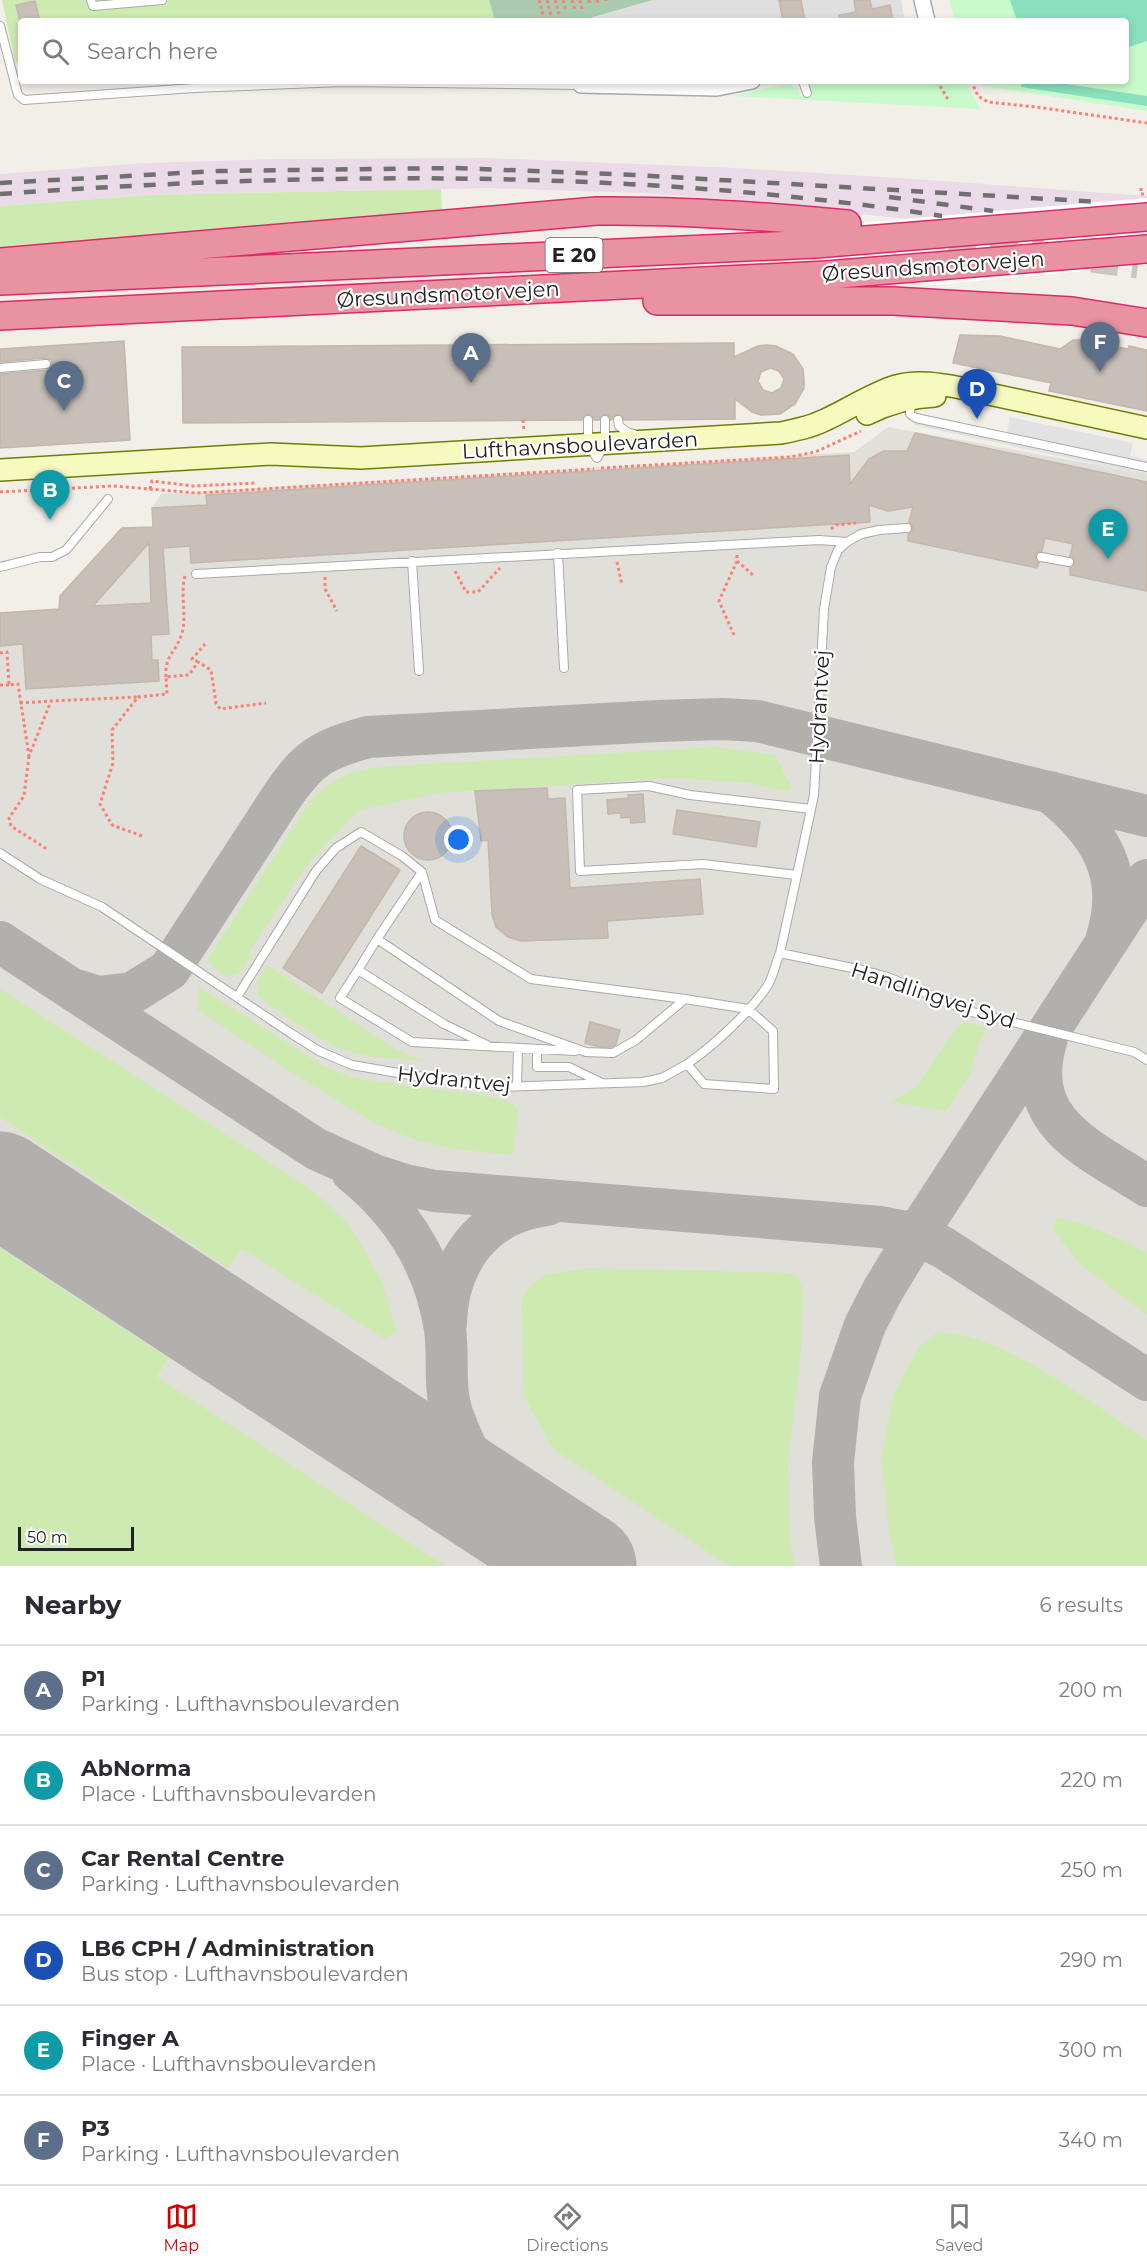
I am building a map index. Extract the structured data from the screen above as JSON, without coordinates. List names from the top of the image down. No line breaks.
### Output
{"streets":{"highway":["E 20","Øresundsmotorvejen"],"street":["Lufthavnsboulevarden"],"lane":["Hydrantvej","Handlingvej Syd"]},"crossings":[["Hydrantvej","Handlingvej Syd"]],"scale_bar":"50 m","page":{"search":"Search here","pins":["F","A","C","D","B","E"],"scale":"50 m","heading":["Nearby","6 results"],"list":[{"mark":"A","name":"P1","note":"Parking · Lufthavnsboulevarden","value":"200 m"},{"mark":"B","name":"AbNorma","note":"Place · Lufthavnsboulevarden","value":"220 m"},{"mark":"C","name":"Car Rental Centre","note":"Parking · Lufthavnsboulevarden","value":"250 m"},{"mark":"D","name":"LB6 CPH / Administration","note":"Bus stop · Lufthavnsboulevarden","value":"290 m"},{"mark":"E","name":"Finger A","note":"Place · Lufthavnsboulevarden","value":"300 m"},{"mark":"F","name":"P3","note":"Parking · Lufthavnsboulevarden","value":"340 m"}],"nav":["Map","Directions","Saved"]}}
